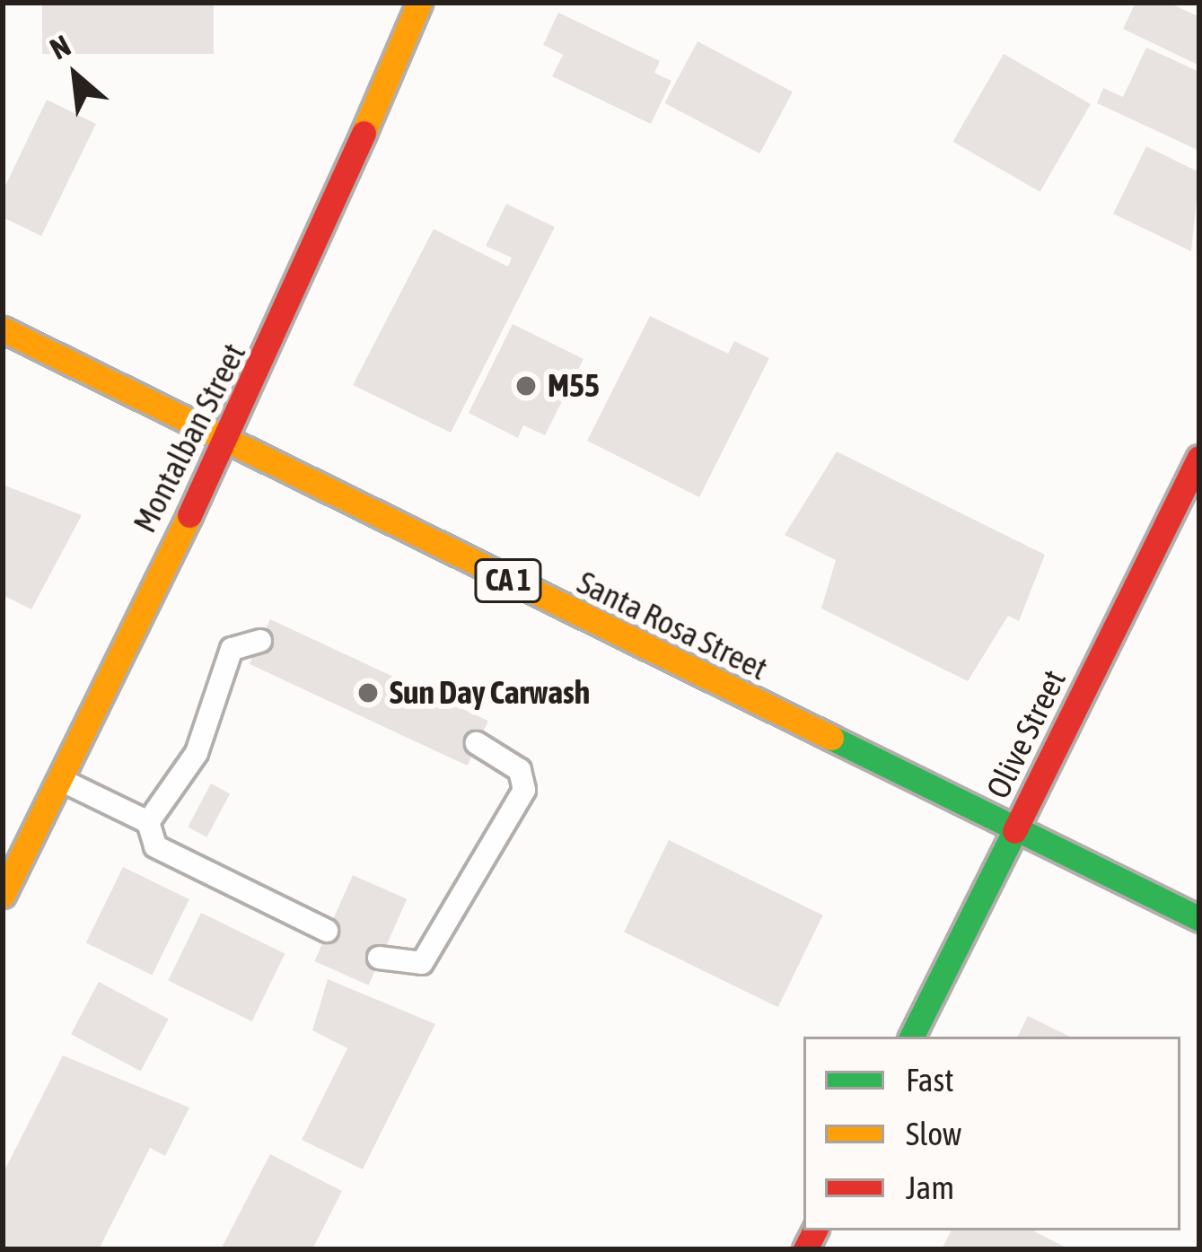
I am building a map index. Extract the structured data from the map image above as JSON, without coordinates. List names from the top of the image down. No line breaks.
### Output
{"streets":{"main road":["Montalban Street","CA 1","Santa Rosa Street","Olive Street"]},"crossings":[["Montalban Street","Santa Rosa Street"],["Santa Rosa Street","Olive Street"]],"places":["M55","Sun Day Carwash"],"legend":["Fast","Slow","Jam"],"north":"top left"}
